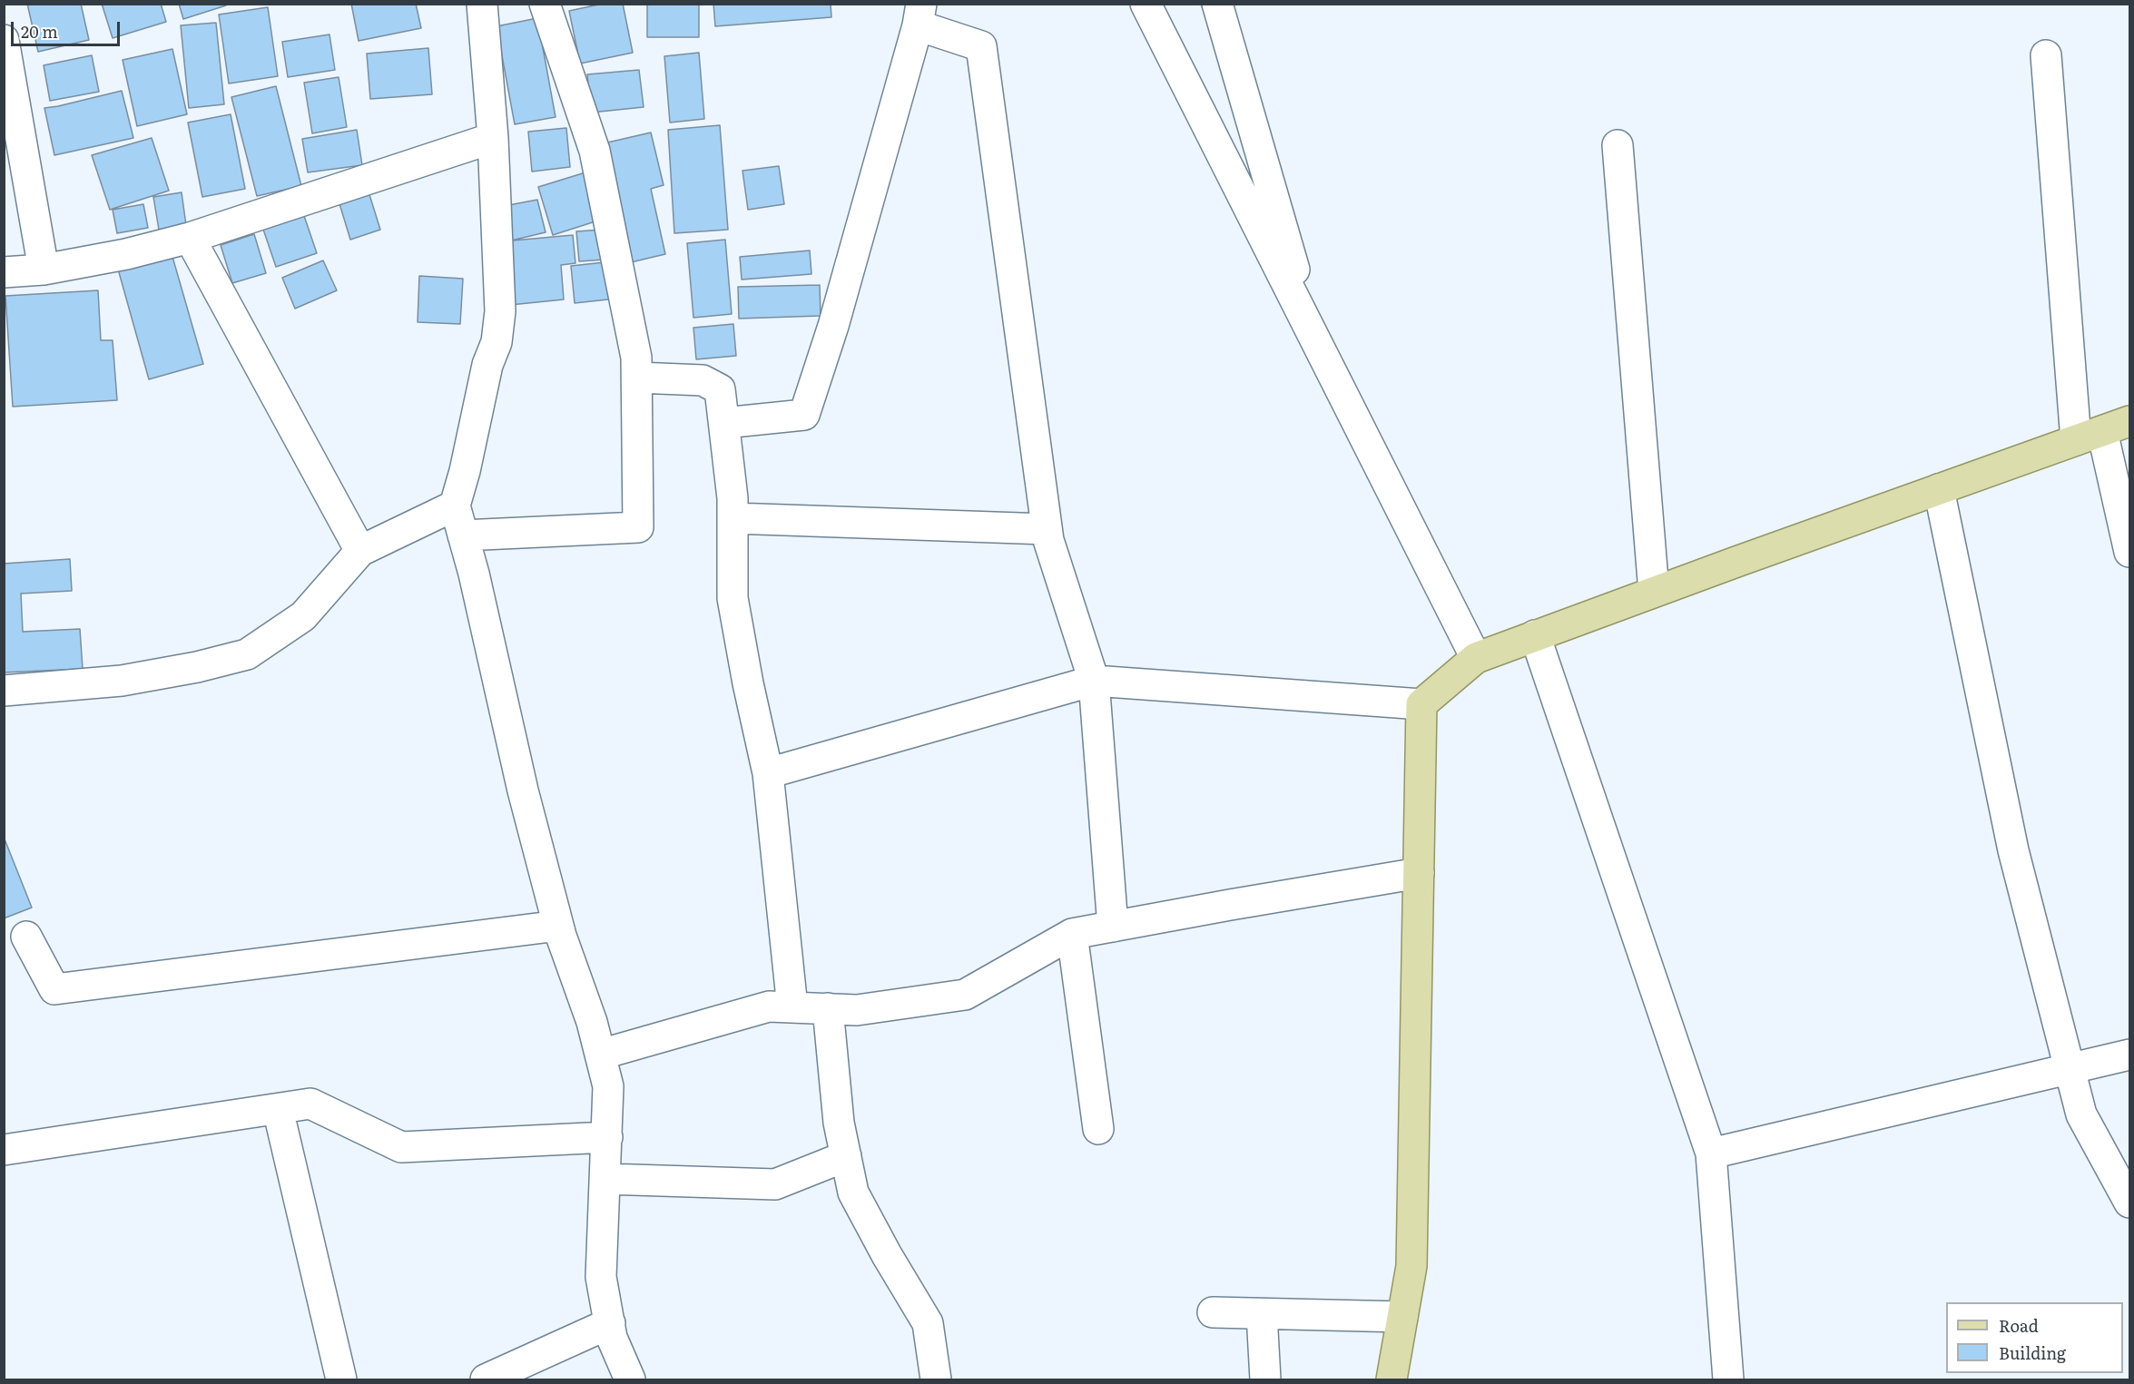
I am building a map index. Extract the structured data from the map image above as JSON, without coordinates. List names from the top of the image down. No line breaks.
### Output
{"legend":["Road","Building"],"scale_bar":"20 m"}
